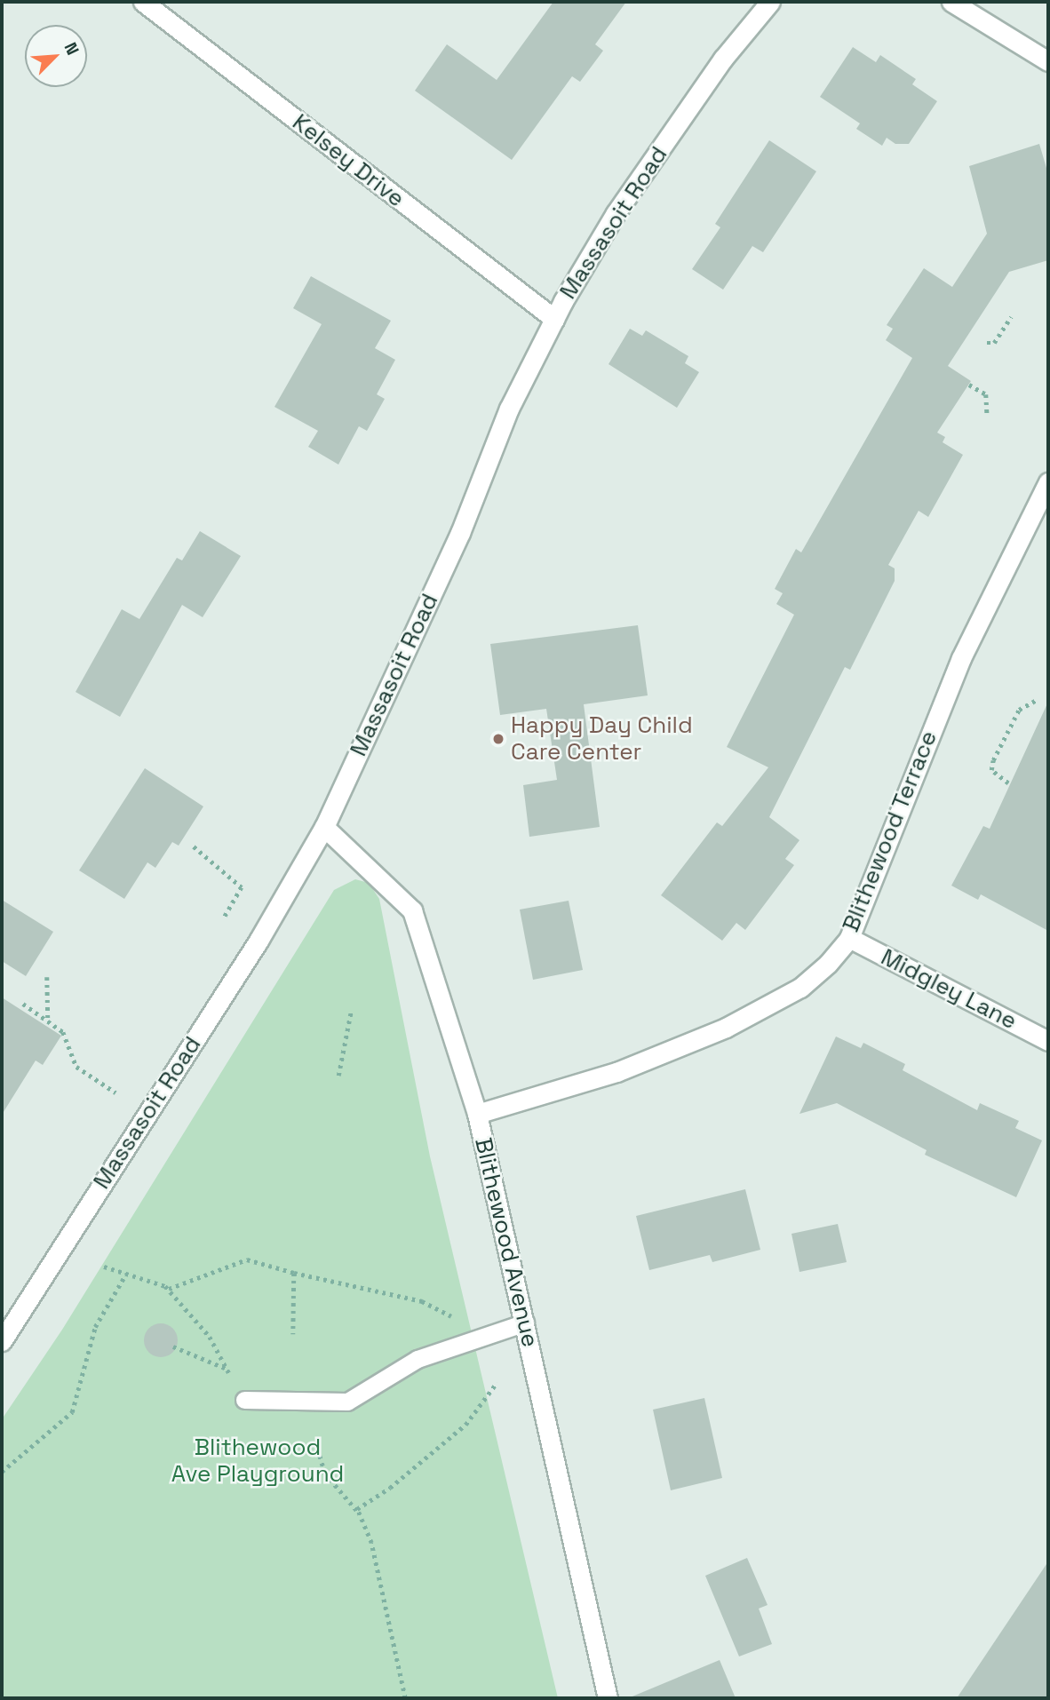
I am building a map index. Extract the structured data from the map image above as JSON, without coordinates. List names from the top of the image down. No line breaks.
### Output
{"streets":{"street":["Kelsey Drive","Massasoit Road","Blithewood Terrace","Midgley Lane","Blithewood Avenue"]},"crossings":[["Kelsey Drive","Massasoit Road"],["Massasoit Road","Blithewood Avenue"],["Blithewood Terrace","Midgley Lane"],["Blithewood Terrace","Blithewood Avenue"]],"parks":["Blithewood Ave Playground"],"places":["Happy Day Child Care Center"],"north":"top right"}
